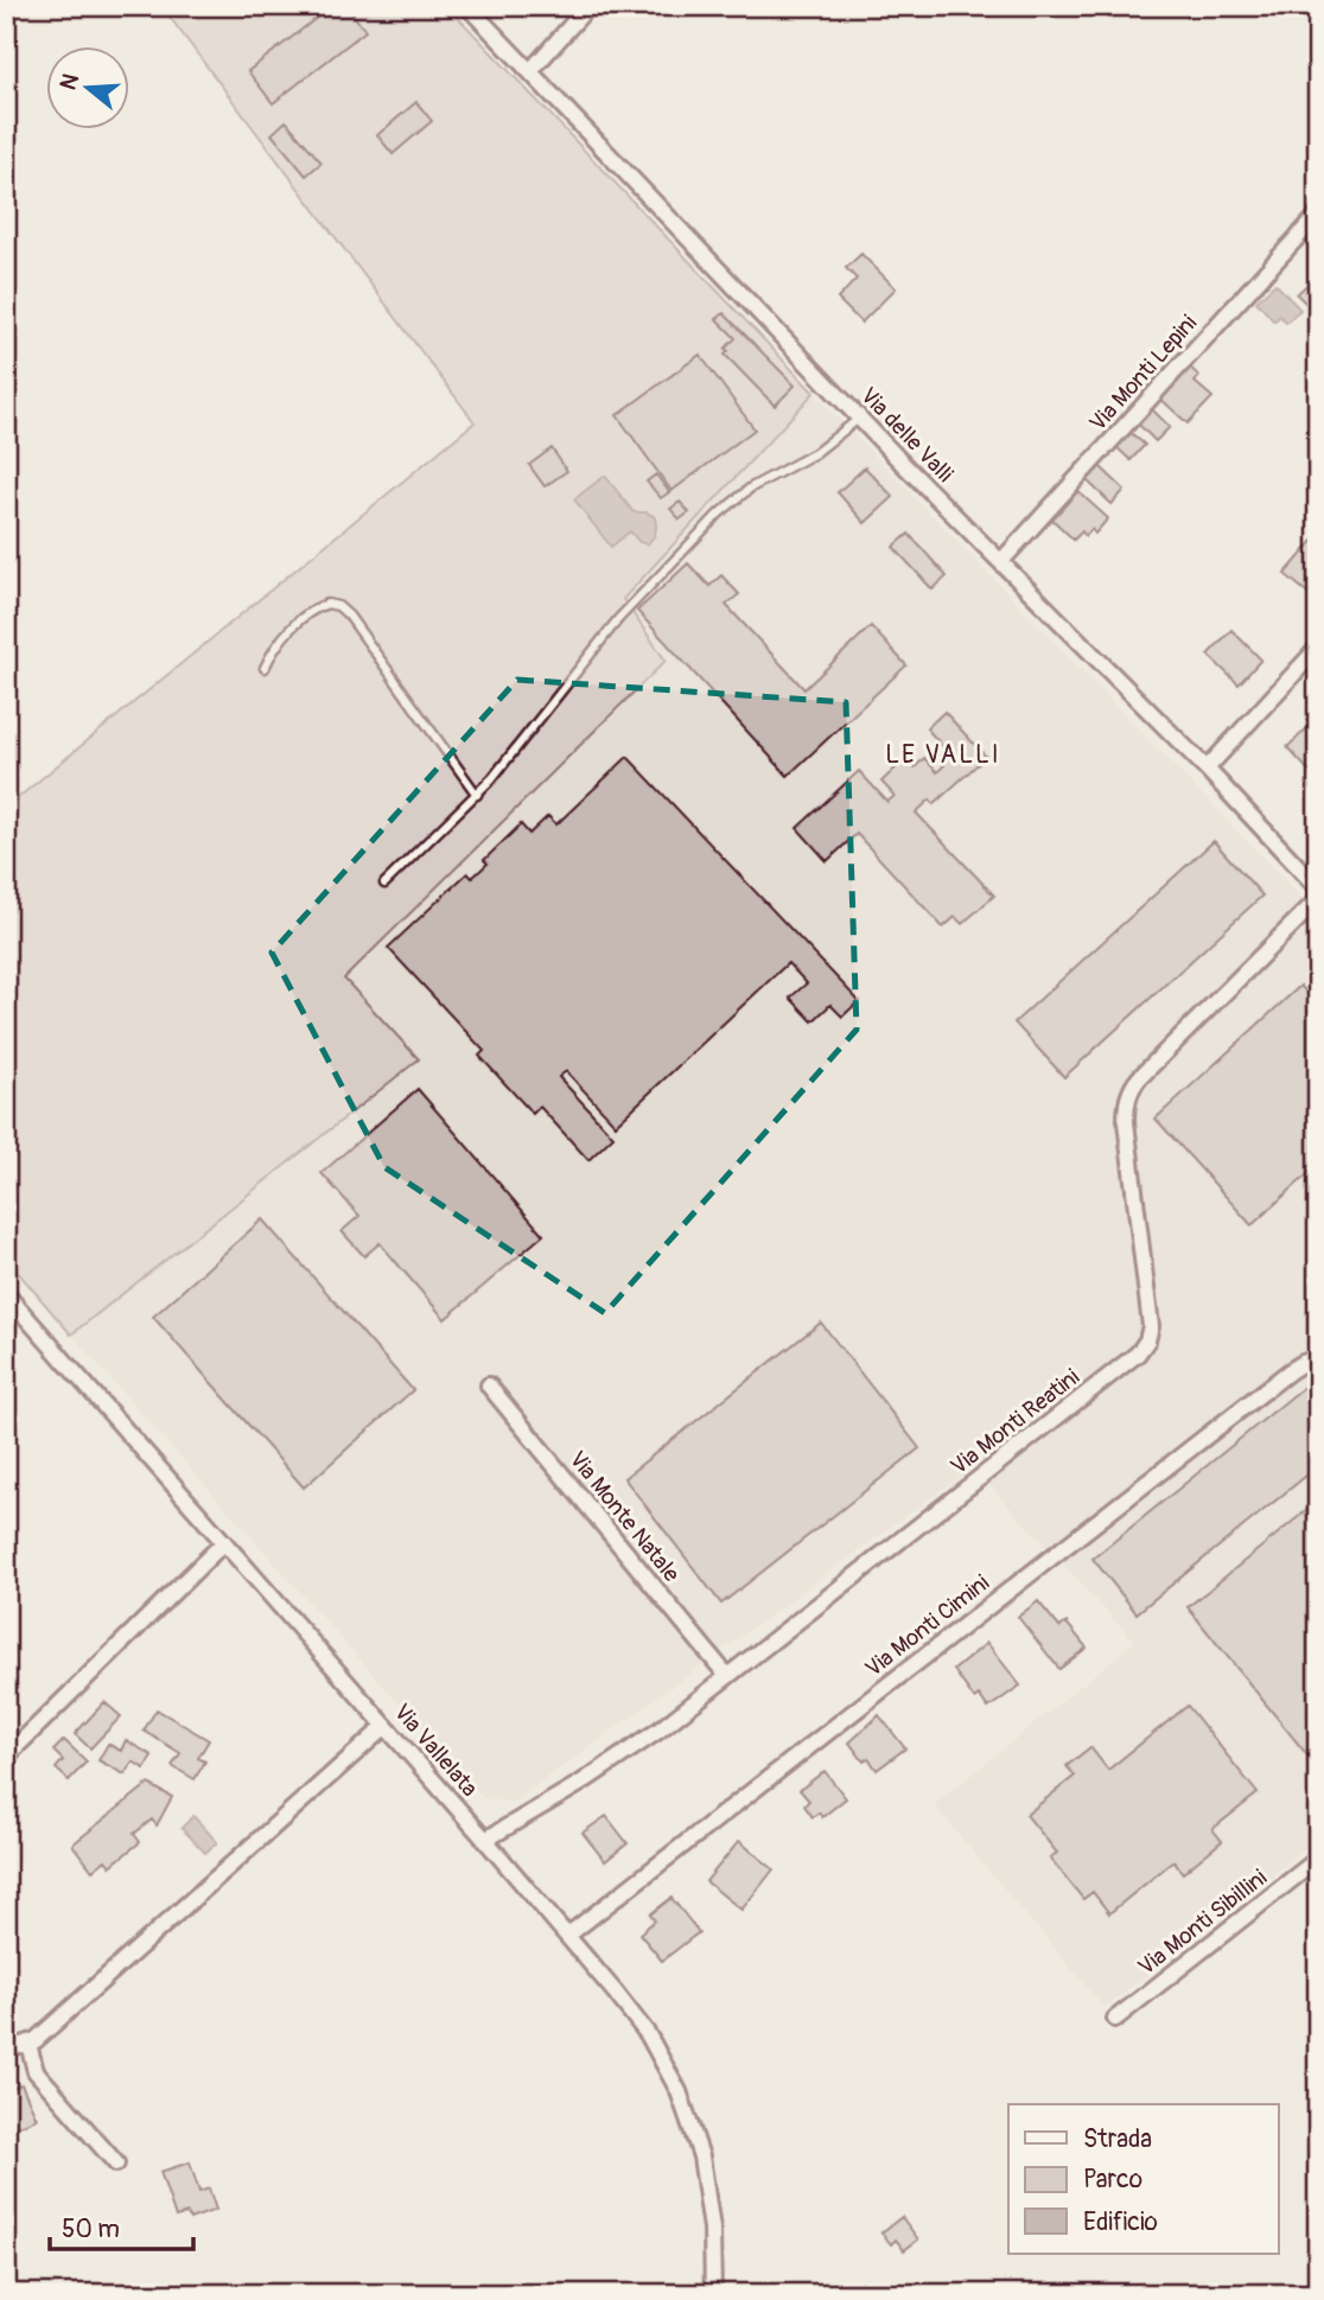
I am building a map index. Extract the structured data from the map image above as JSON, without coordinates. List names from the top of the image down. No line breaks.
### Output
{"streets":{"street":["Via Monti Lepini","Via delle Valli","Via Monti Reatini","Via Monte Natale","Via Monti Cimini","Via Vallelata","Via Monti Sibillini"]},"crossings":[["Via Monti Lepini","Via delle Valli"],["Via Monti Reatini","Via Monte Natale"],["Via Monti Reatini","Via Vallelata"],["Via Monti Cimini","Via Vallelata"]],"districts":["LE VALLI"],"legend":["Strada","Parco","Edificio"],"scale_bar":"50 m","north":"left"}
